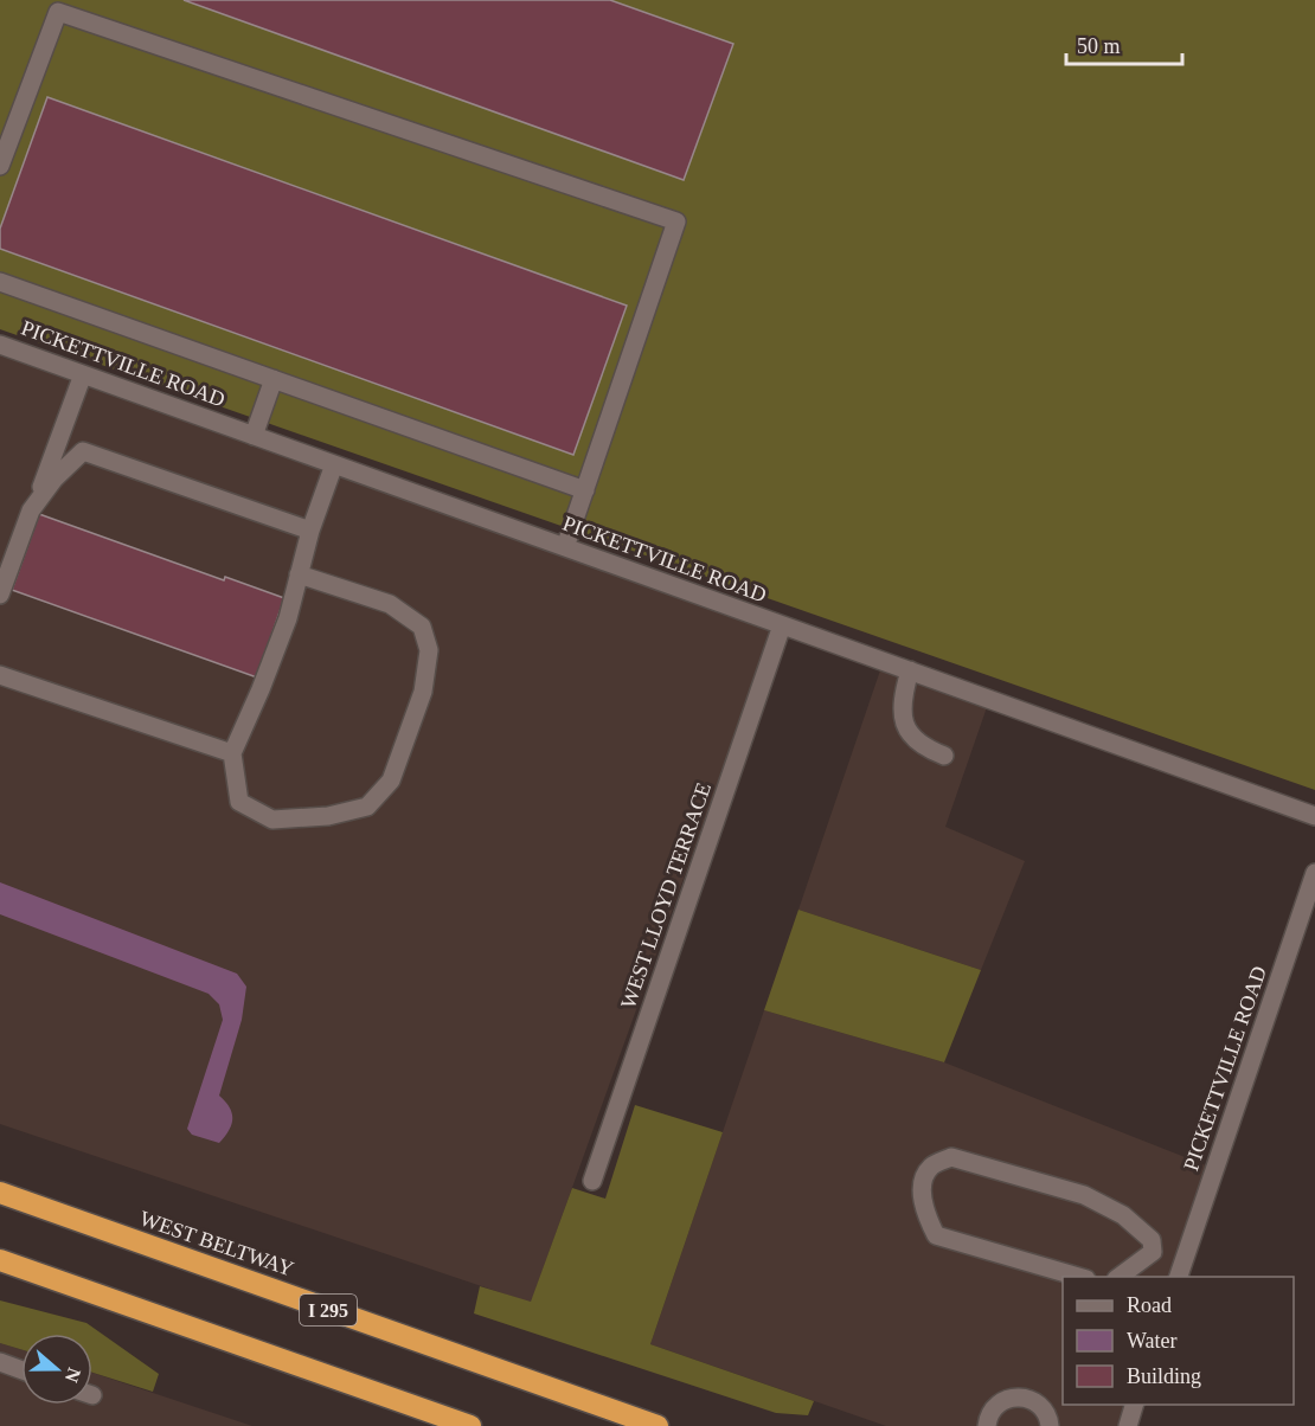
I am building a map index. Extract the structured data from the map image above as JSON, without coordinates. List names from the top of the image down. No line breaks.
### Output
{"streets":{"highway":["WEST BELTWAY","I 295"],"street":["PICKETTVILLE ROAD","WEST LLOYD TERRACE"]},"crossings":[["PICKETTVILLE ROAD","WEST LLOYD TERRACE"]],"legend":["Road","Water","Building"],"scale_bar":"50 m","north":"right"}
